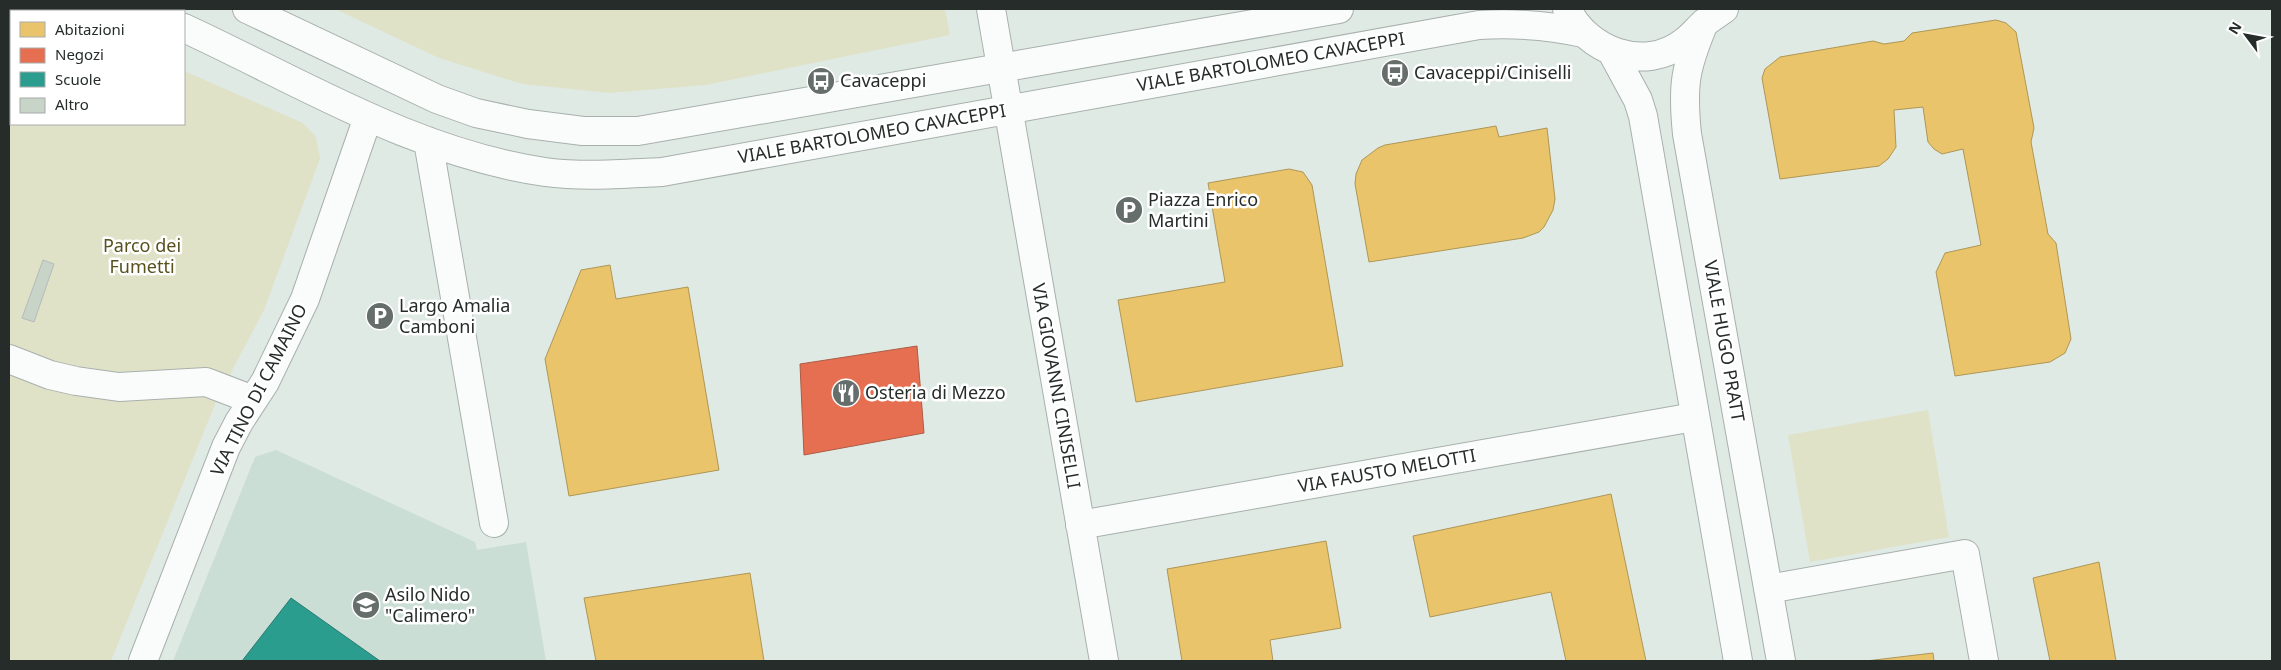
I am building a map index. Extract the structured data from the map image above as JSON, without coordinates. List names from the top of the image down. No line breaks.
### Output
{"streets":{"street":["VIALE BARTOLOMEO CAVACEPPI","VIALE HUGO PRATT","VIA GIOVANNI CINISELLI","VIA TINO DI CAMAINO","VIA FAUSTO MELOTTI"]},"crossings":[["VIALE BARTOLOMEO CAVACEPPI","VIA GIOVANNI CINISELLI"],["VIALE BARTOLOMEO CAVACEPPI","VIA TINO DI CAMAINO"],["VIA GIOVANNI CINISELLI","VIA FAUSTO MELOTTI"]],"parks":["Parco dei Fumetti"],"places":{"bus stop":["Cavaceppi/Ciniselli","Cavaceppi"],"parking":["Piazza Enrico Martini","Largo Amalia Camboni"],"restaurant":["Osteria di Mezzo"],"school or university":["Asilo Nido \"Calimero\""]},"legend":["Abitazioni","Negozi","Scuole","Altro"],"north":"top left"}
